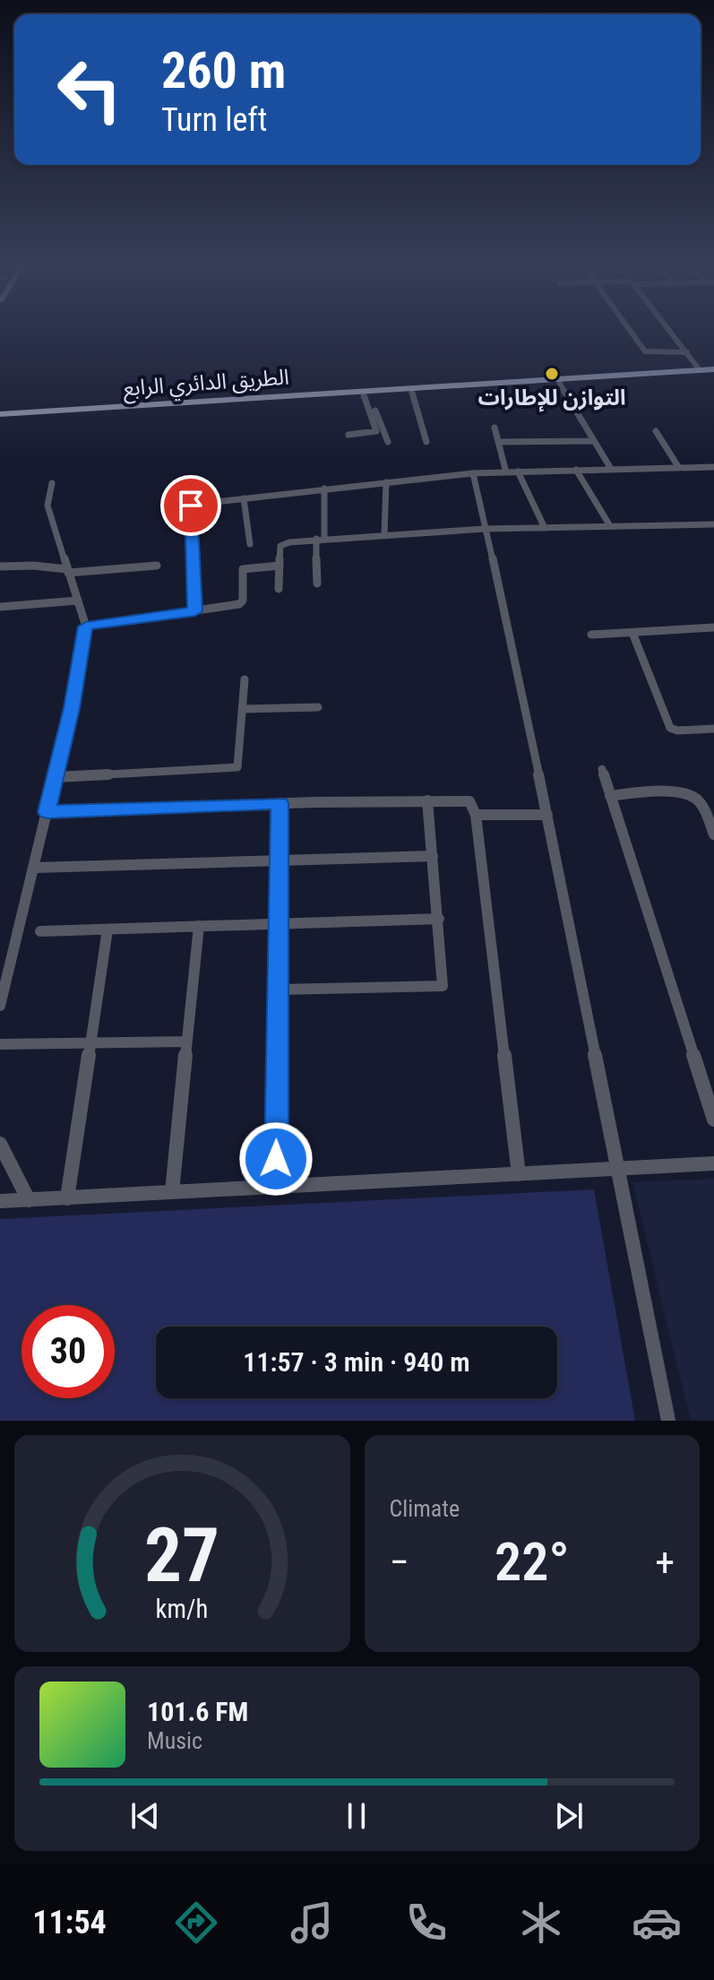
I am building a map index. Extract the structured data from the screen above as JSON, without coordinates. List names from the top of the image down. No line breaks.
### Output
{"streets":{"main road":["الطريق الدائري الرابع"]},"places":["التوازن للإطارات"],"page":{"turn":["260 m","Turn left"],"limit":"30","trip":"11:57 · 3 min · 940 m","tile":"Climate","heat":["−","22°","+"],"song":["101.6 FM","Music"],"tabs":"11:54","gauge":["27","km/h"]}}
